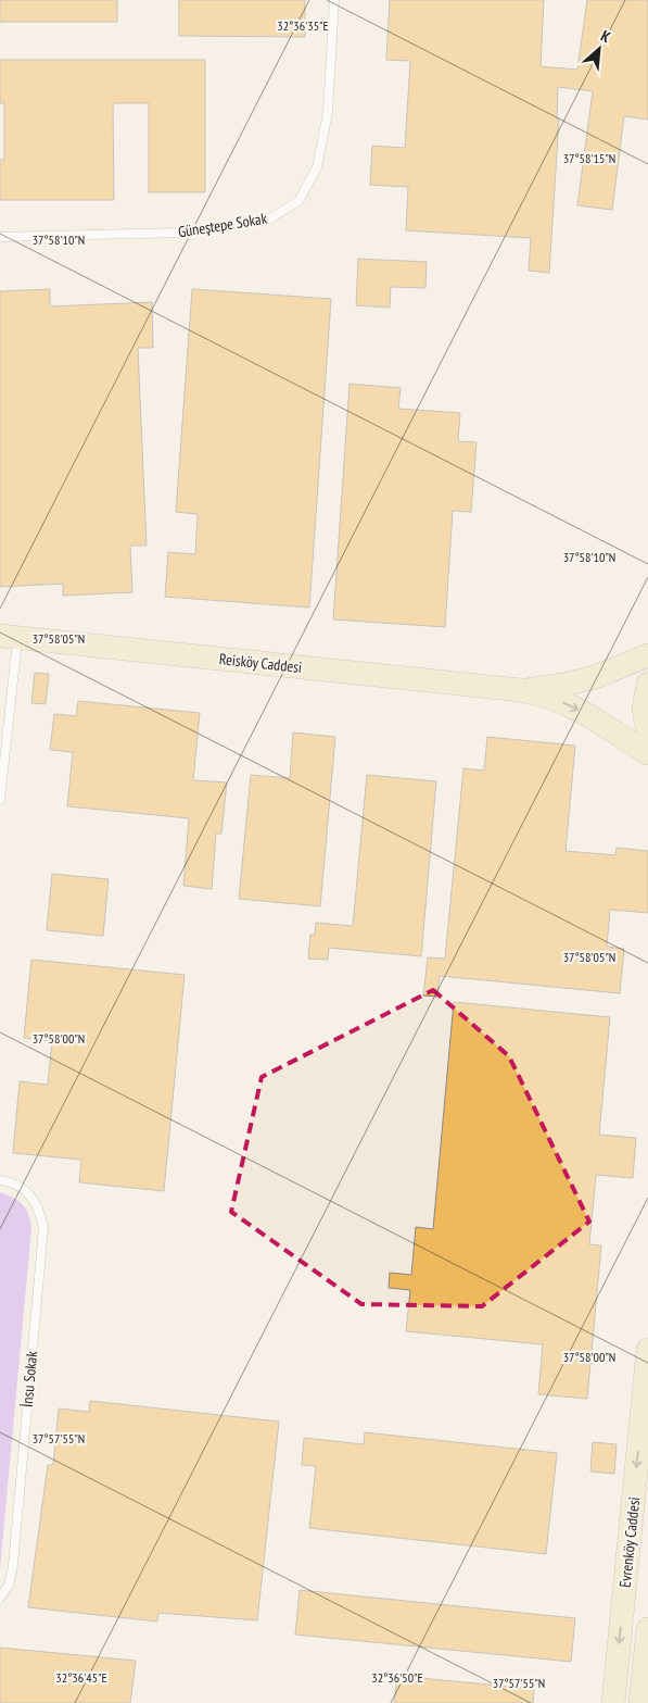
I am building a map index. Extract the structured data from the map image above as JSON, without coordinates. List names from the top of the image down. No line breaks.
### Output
{"streets":{"street":["Reisköy Caddesi","Evrenköy Caddesi"],"lane":["Güneştepe Sokak","İnsu Sokak"]},"one_way":["Evrenköy Caddesi"],"north":"top right","coordinates":["32°36'35\"E","37°58'15\"N","37°58'10\"N","37°58'05\"N","37°58'00\"N","37°57'55\"N","32°36'45\"E","32°36'50\"E"]}
